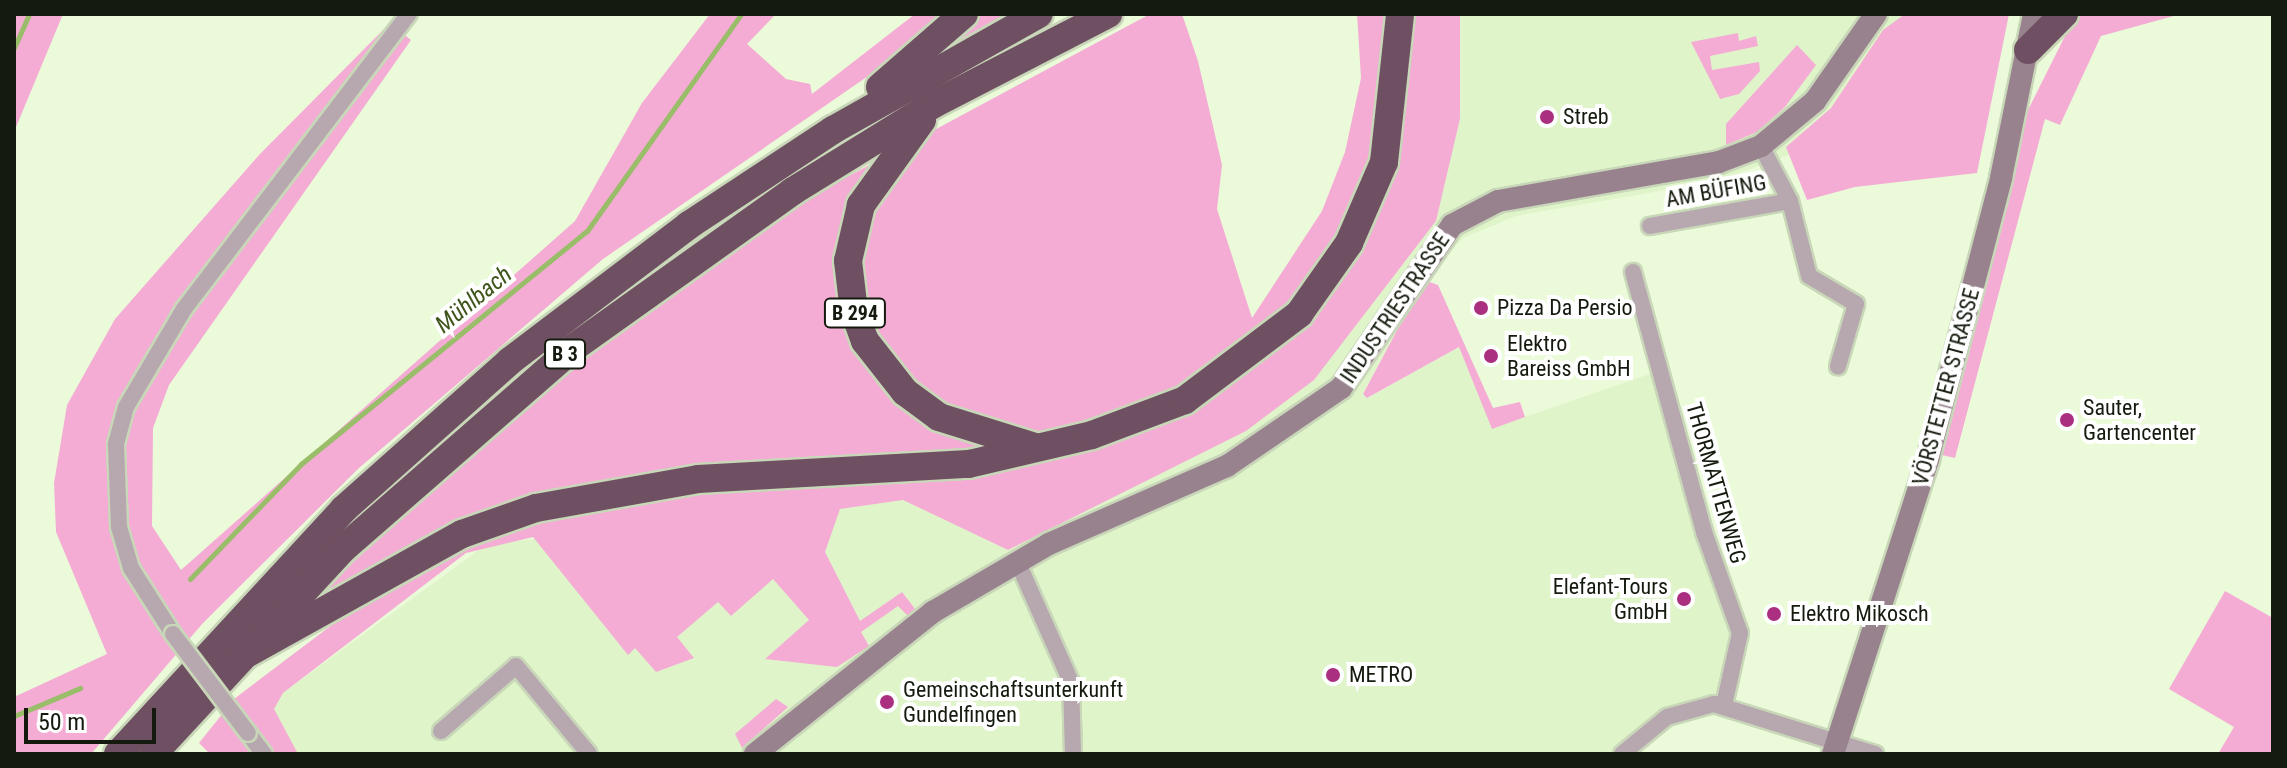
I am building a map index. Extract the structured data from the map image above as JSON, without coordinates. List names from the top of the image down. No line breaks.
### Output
{"streets":{"highway":["B 294","B 3"],"street":["AM BÜFING","INDUSTRIESTRASSE","VÖRSTETTER STRASSE","THORMATTENWEG"]},"crossings":[["AM BÜFING","INDUSTRIESTRASSE"],["B 294","B 3"]],"water":["Mühlbach"],"places":["Streb","Pizza Da Persio","Elektro Bareiss GmbH","Sauter, Gartencenter","Elefant-Tours GmbH","Elektro Mikosch","METRO","Gemeinschaftsunterkunft Gundelfingen"],"scale_bar":"50 m"}
